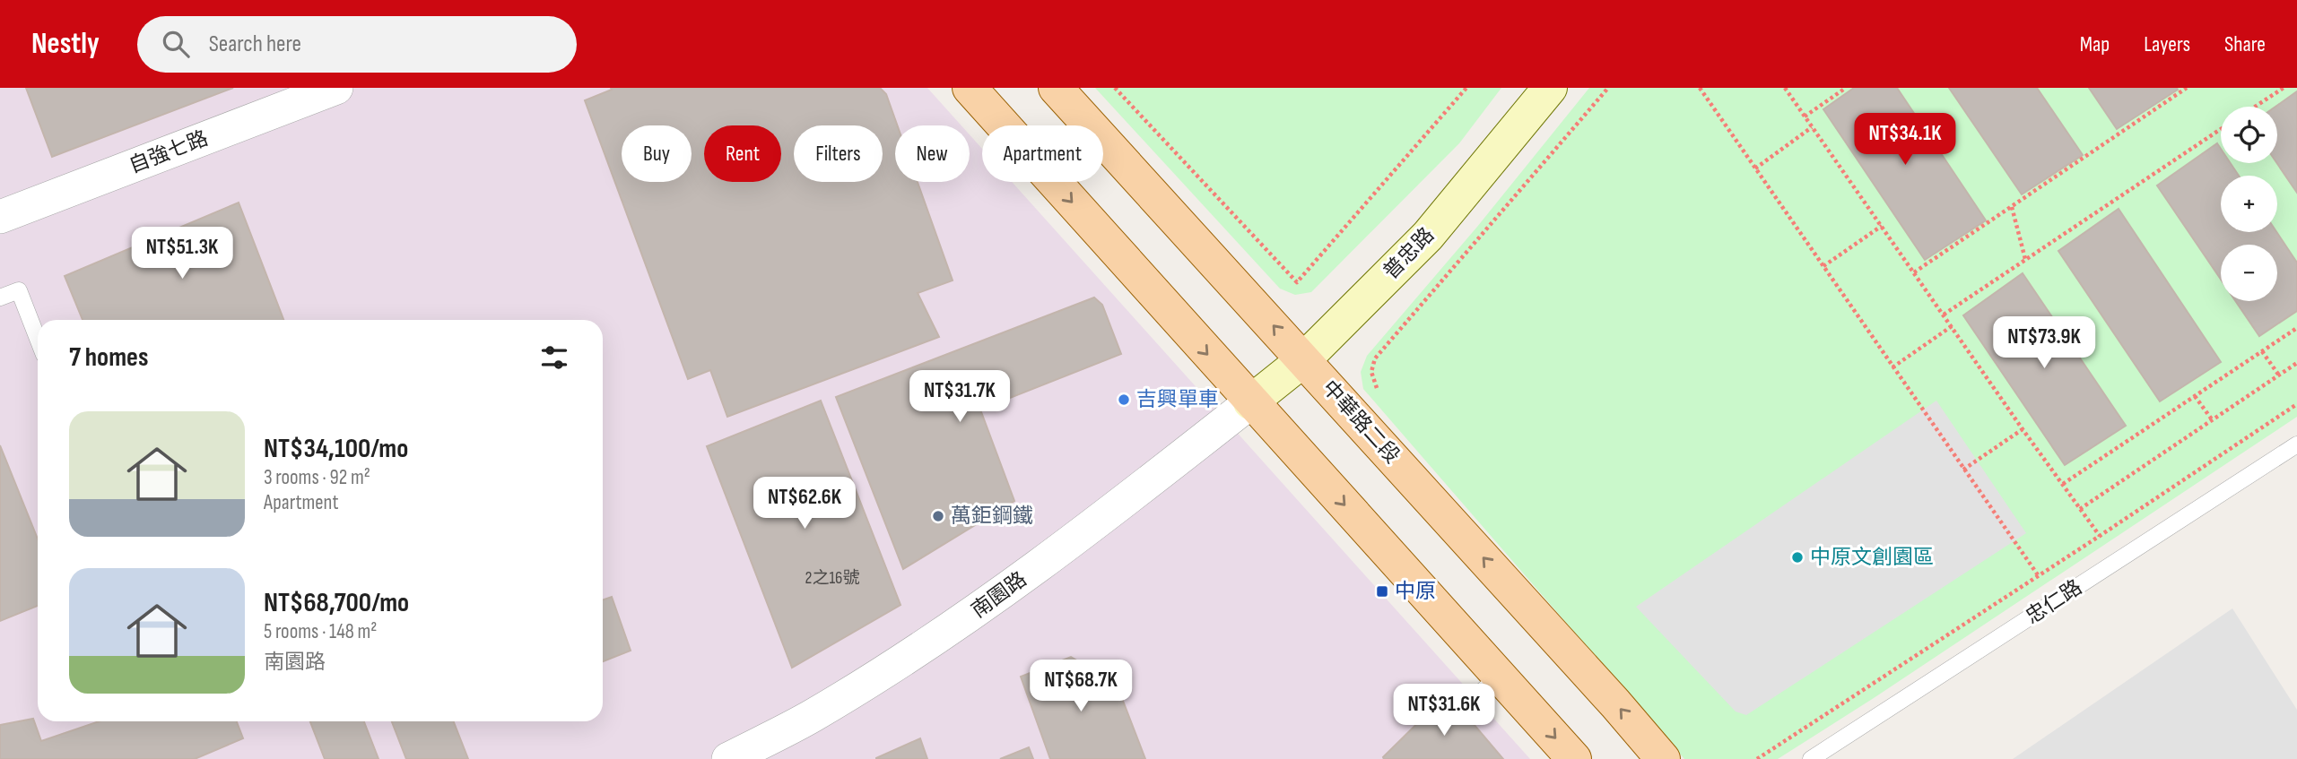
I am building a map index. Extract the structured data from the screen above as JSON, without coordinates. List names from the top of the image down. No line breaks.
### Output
{"streets":{"main road":["中華路二段"],"street":["自強七路","普忠路","南園路"],"lane":["忠仁路"]},"crossings":[["普忠路","中華路二段"],["普忠路","南園路"]],"places":{"other":["吉興單車","萬鉅鋼鐵","中原文創園區"],"transit":["中原"]},"house_numbers":["2之16號"],"page":{"header":"Nestly","search":"Search here","nav":["Map","Layers","Share"],"map_buttons":["+","−"],"price":["NT$34.1K","NT$51.3K","NT$73.9K","NT$31.7K","NT$62.6K","NT$68.7K","NT$31.6K"],"chip":["Buy","Rent","Filters","New","Apartment"],"heading":"7 homes","list":[{"name":"NT$34,100/mo","note":"3 rooms · 92 m² · Apartment"},{"name":"NT$68,700/mo","note":"5 rooms · 148 m² · 南園路"}]}}
